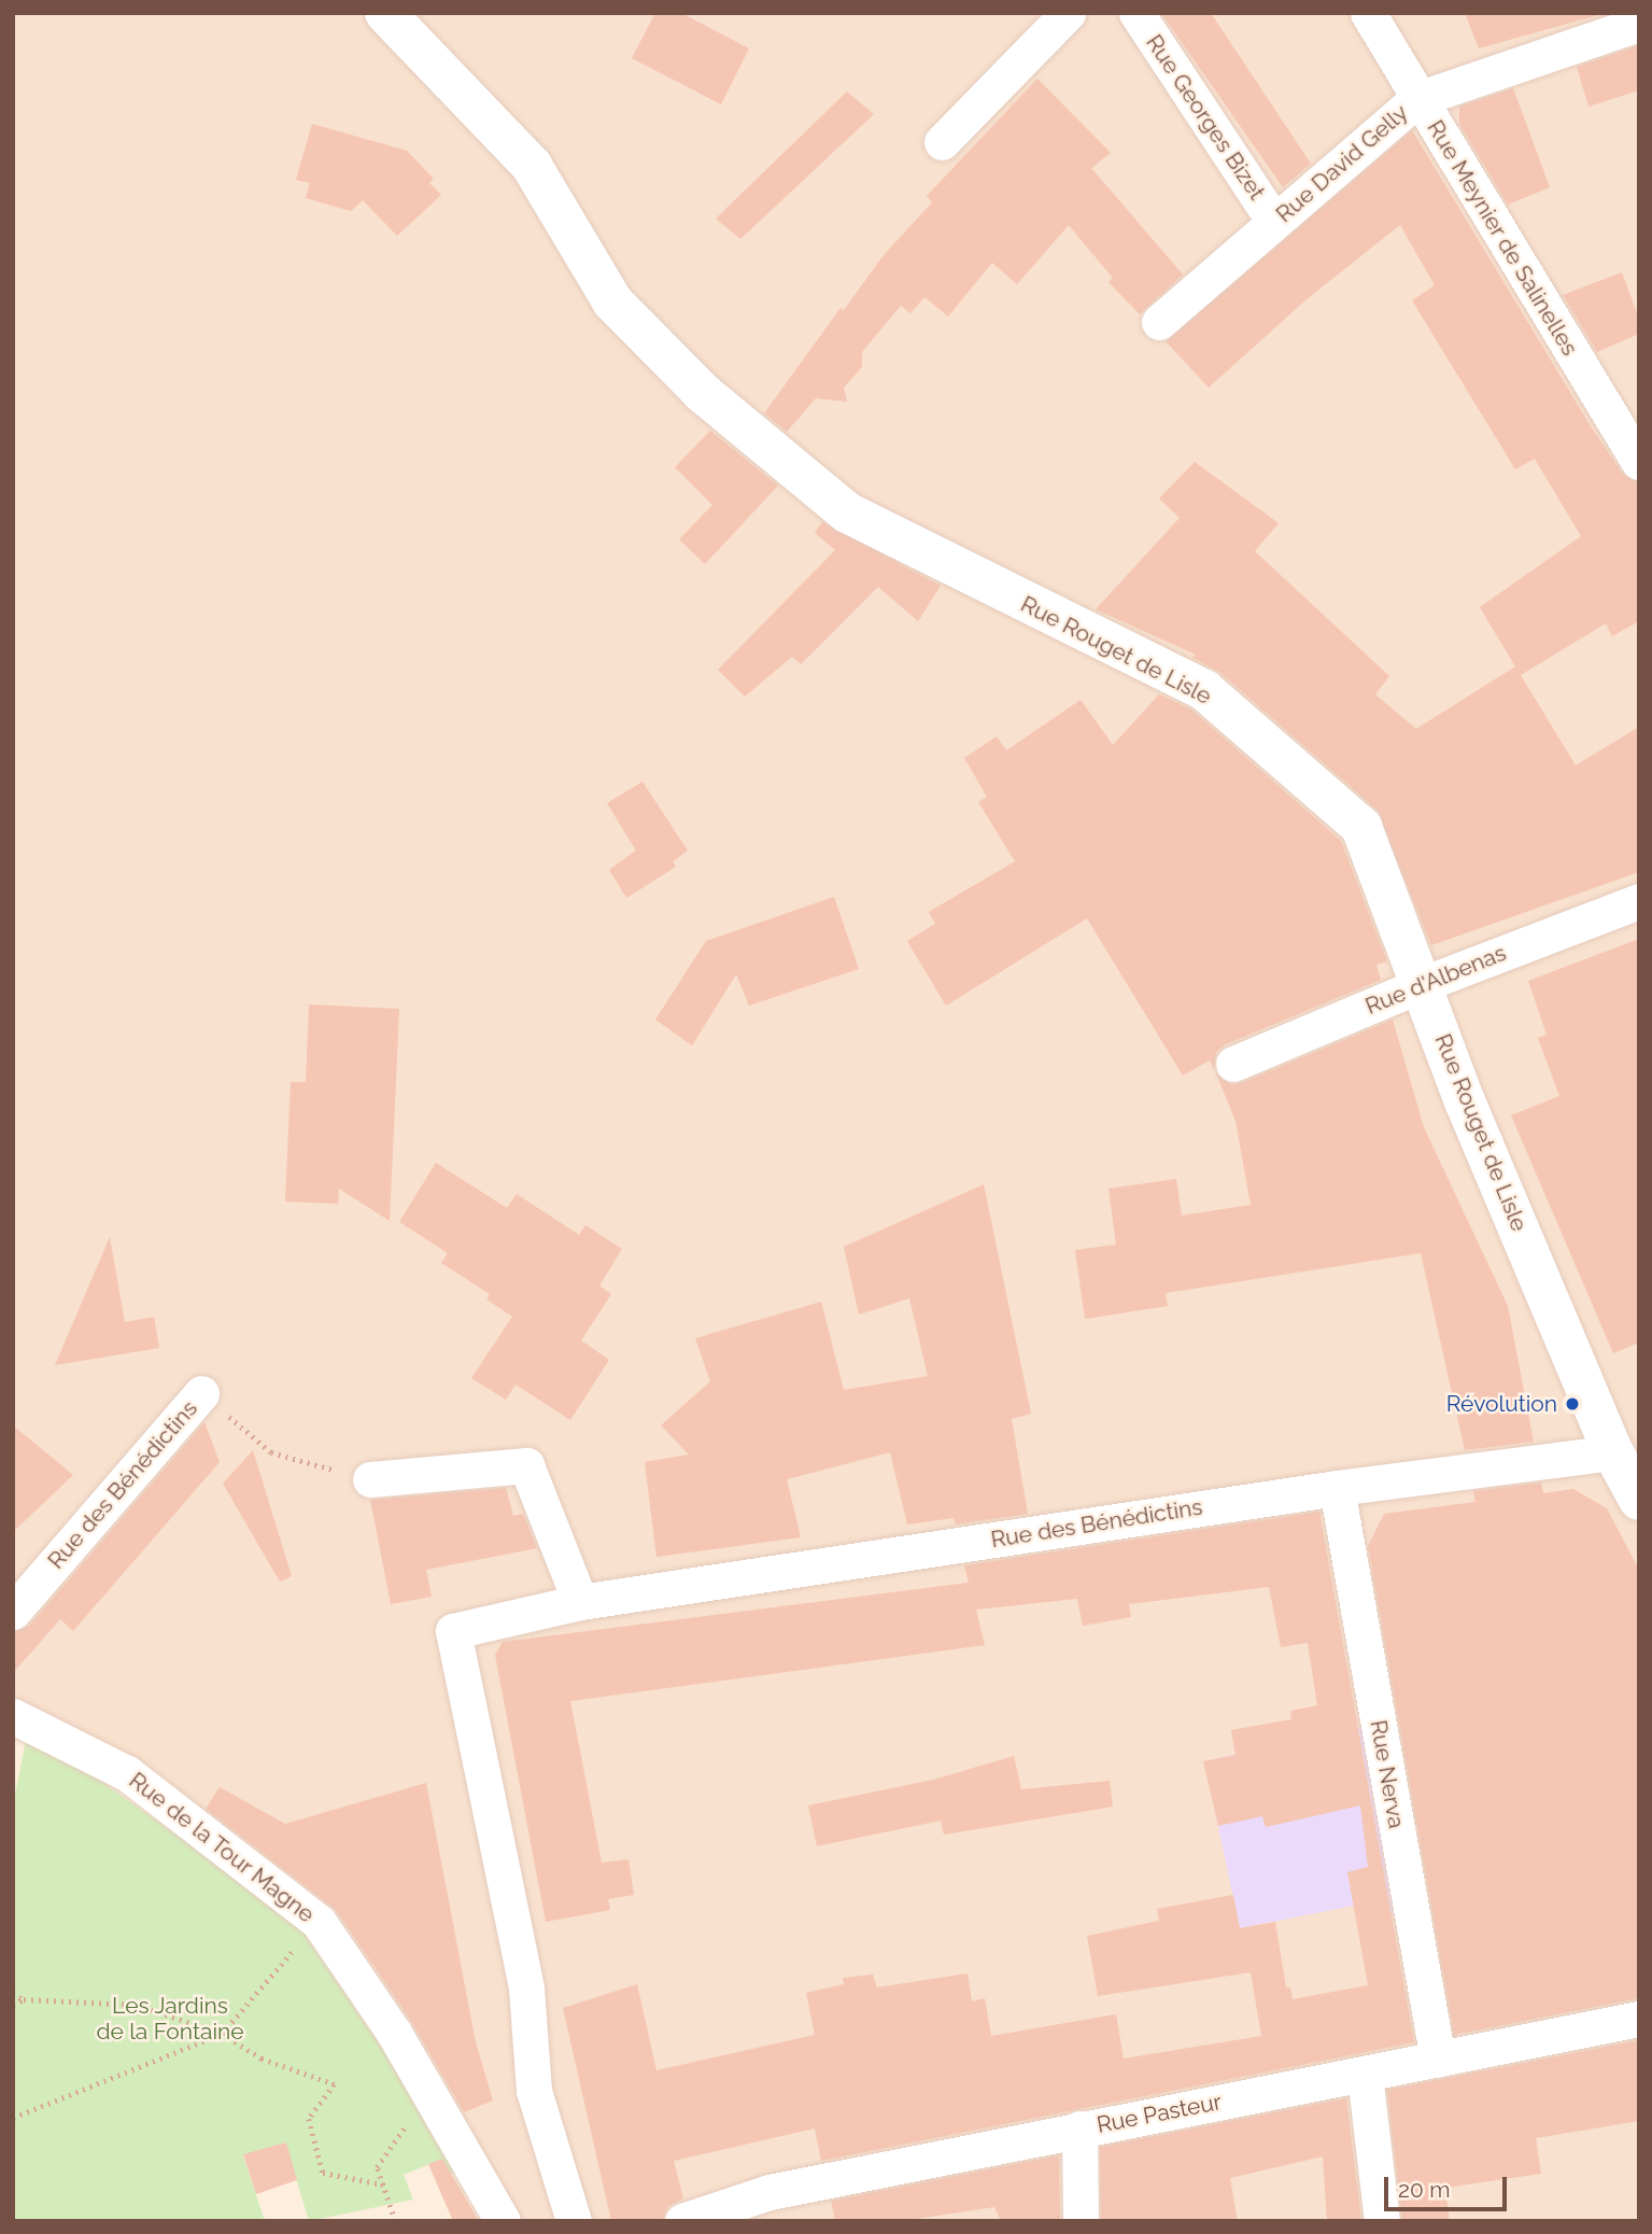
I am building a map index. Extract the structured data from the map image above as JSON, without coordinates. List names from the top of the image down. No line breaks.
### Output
{"streets":{"street":["Rue Georges Bizet","Rue David Gelly","Rue Meynier de Salinelles","Rue Rouget de Lisle","Rue d'Albenas","Rue des Bénédictins","Rue Nerva","Rue de la Tour Magne","Rue Pasteur"]},"crossings":[["Rue Georges Bizet","Rue David Gelly"],["Rue David Gelly","Rue Meynier de Salinelles"],["Rue Rouget de Lisle","Rue d'Albenas"],["Rue Rouget de Lisle","Rue des Bénédictins"],["Rue des Bénédictins","Rue Nerva"],["Rue Nerva","Rue Pasteur"]],"parks":["Les Jardins de la Fontaine"],"places":["Révolution"],"scale_bar":"20 m"}
